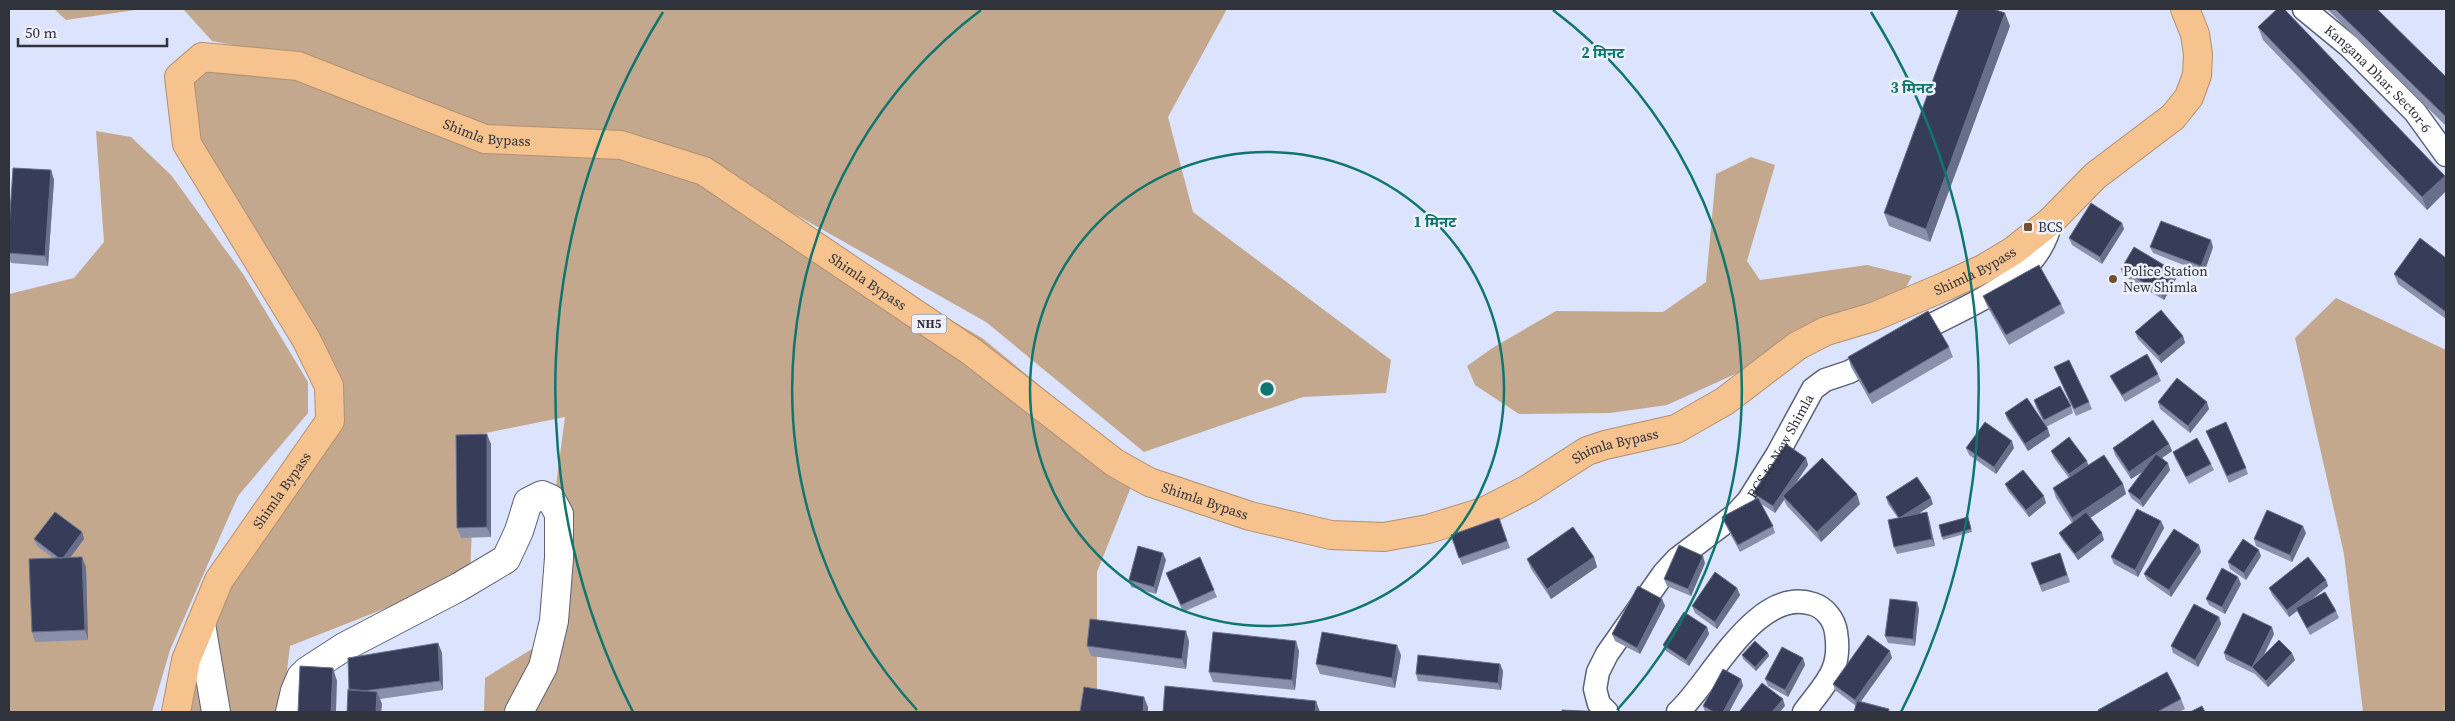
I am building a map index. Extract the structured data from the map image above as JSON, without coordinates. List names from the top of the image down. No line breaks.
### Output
{"streets":{"highway":["Shimla Bypass","NH5"],"street":["Kangana Dhar, Sector-6","BCS to New Shimla"]},"crossings":[["Shimla Bypass","BCS to New Shimla"]],"places":{"transit":["BCS"],"other":["Police Station New Shimla"]},"scale_bar":"50 m","rings":["2 मिनट","3 मिनट","1 मिनट"]}
